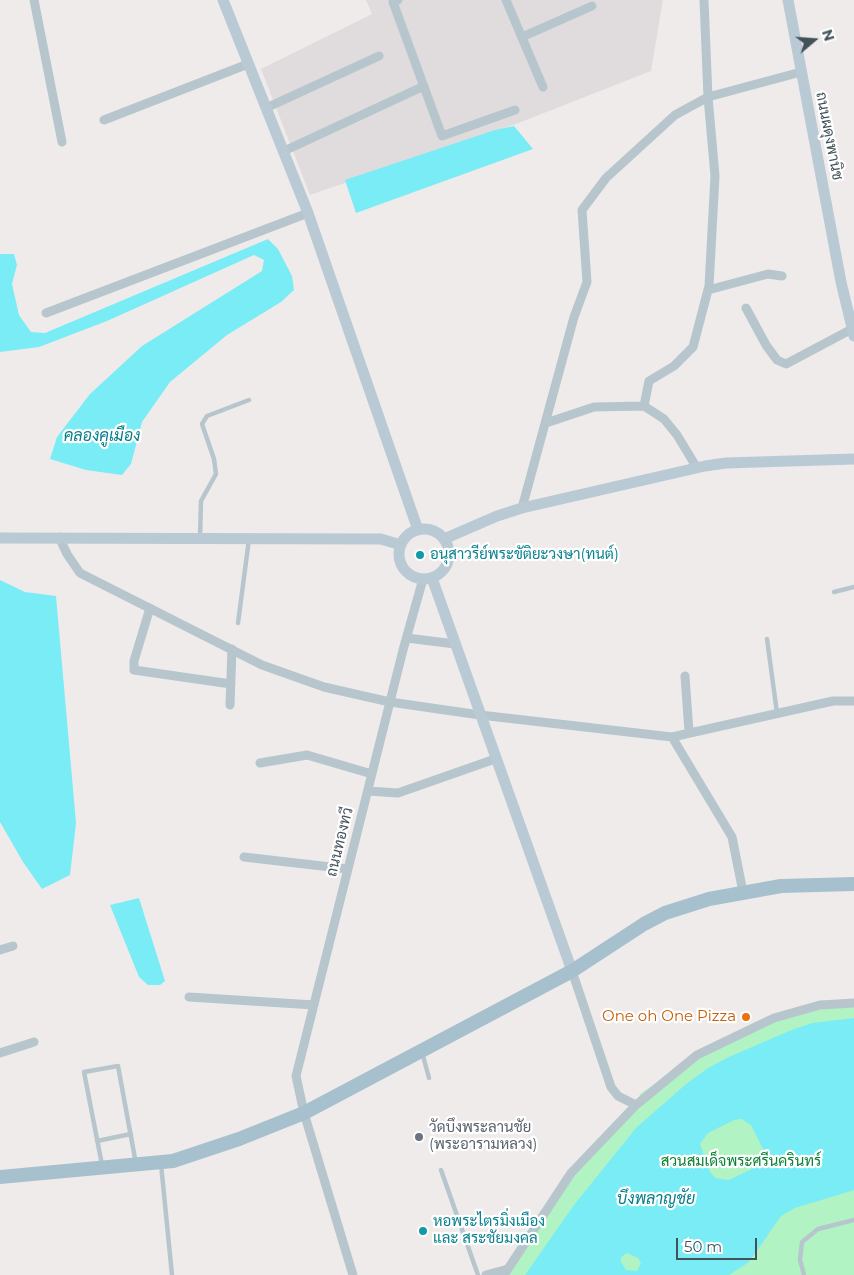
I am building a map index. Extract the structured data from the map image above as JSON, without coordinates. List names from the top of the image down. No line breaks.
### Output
{"streets":{"street":["ถนนผดุงพานิช","ถนนทองทวี"]},"water":["คลองคูเมือง","บึงพลาญชัย"],"parks":["สวนสมเด็จพระศรีนครินทร์"],"places":["อนุสาวรีย์พระขัติยะวงษา(ทนต์)","One oh One Pizza","วัดบึงพระลานชัย (พระอารามหลวง)","หอพระไตรมิ่งเมือง และ สระชัยมงคล"],"scale_bar":"50 m","north":"right"}
